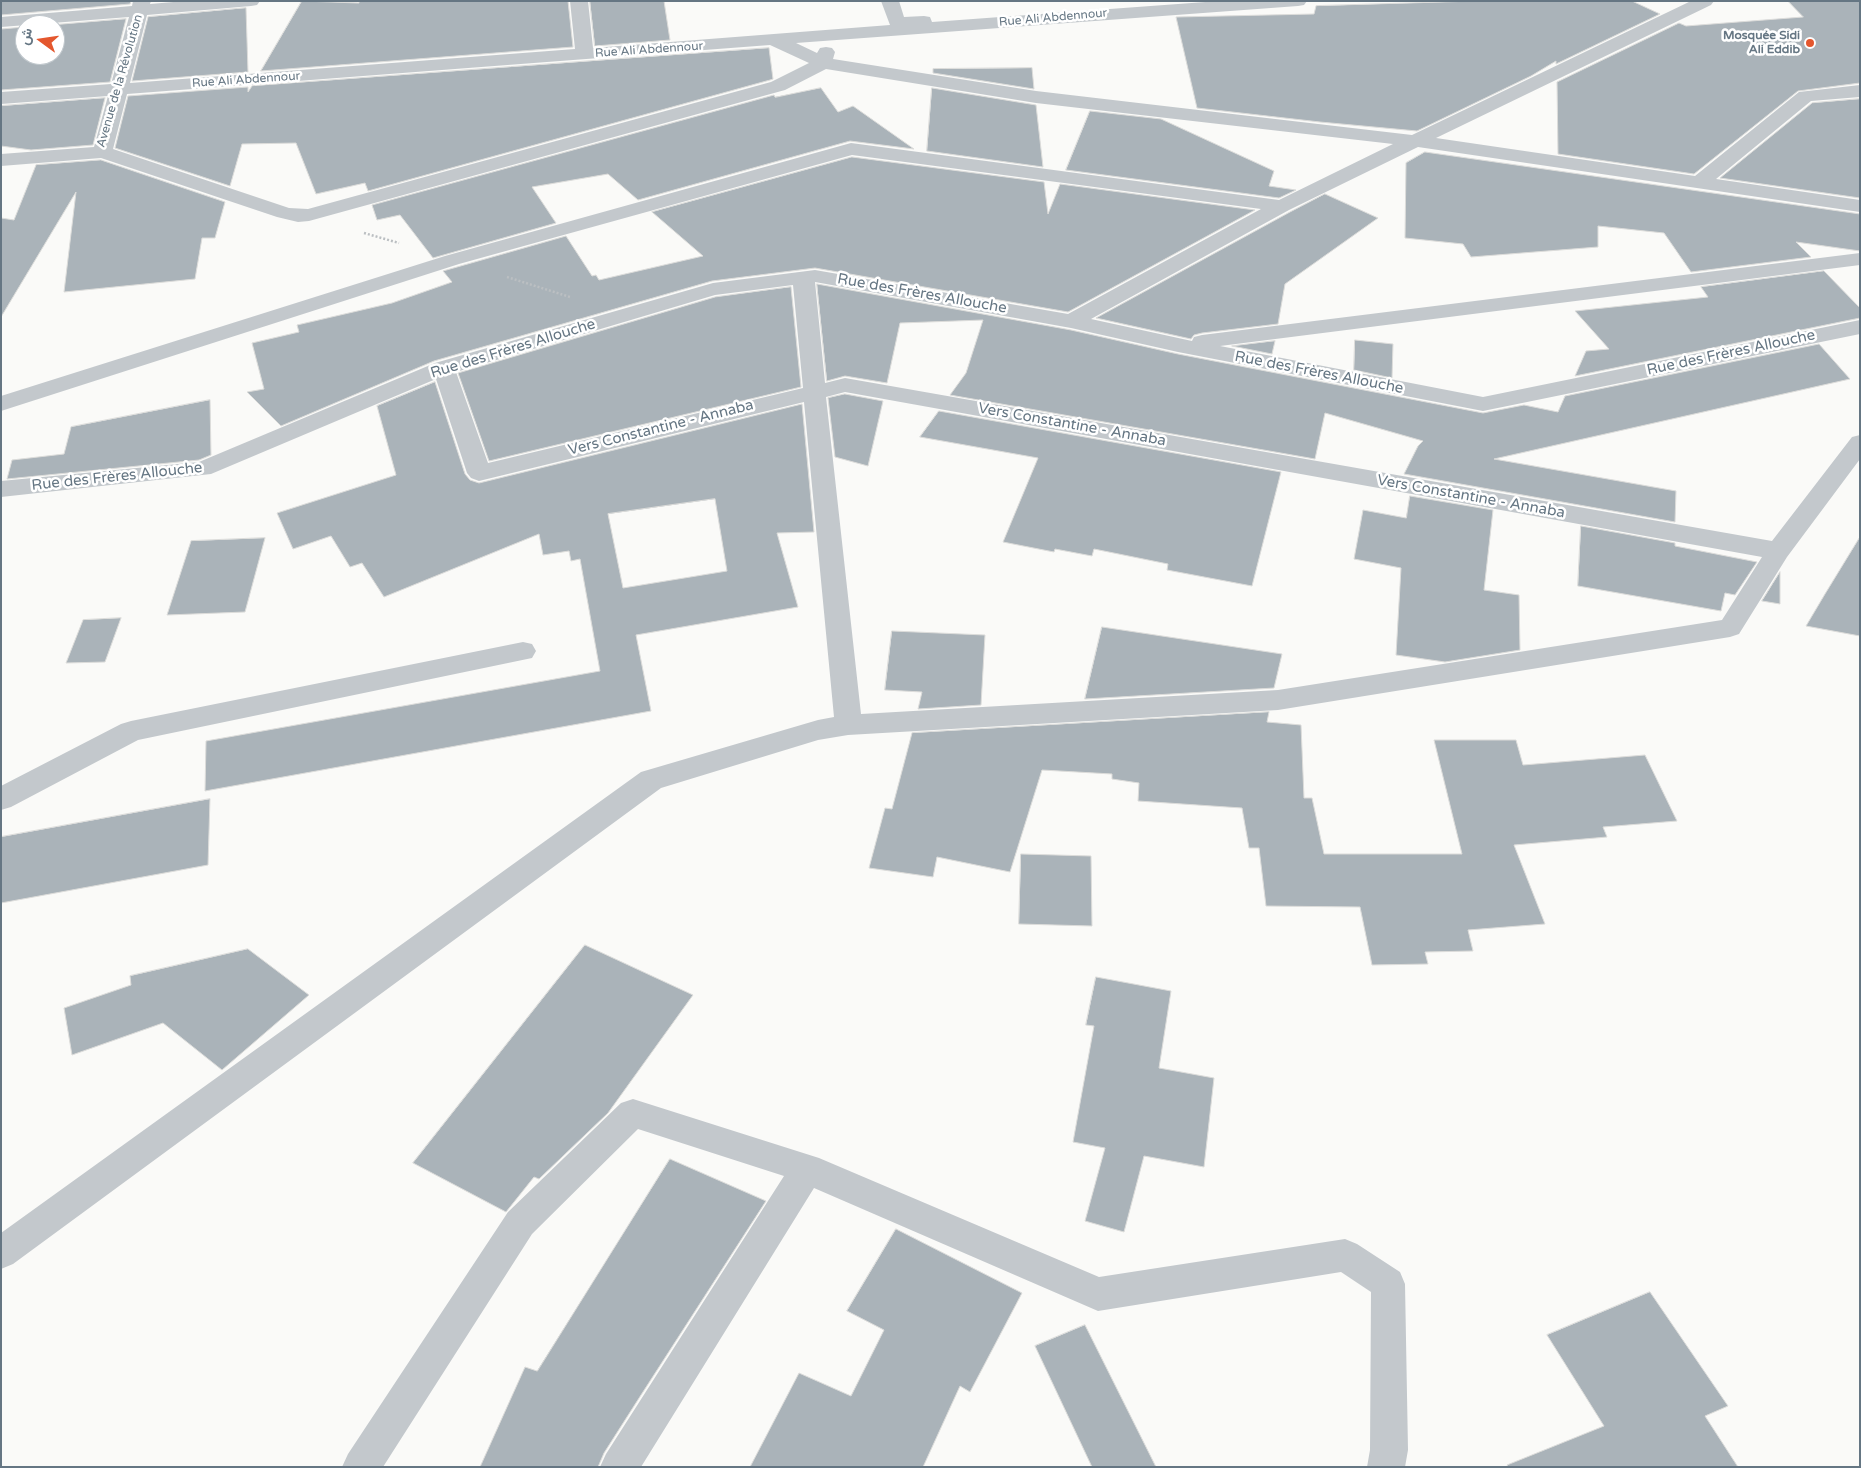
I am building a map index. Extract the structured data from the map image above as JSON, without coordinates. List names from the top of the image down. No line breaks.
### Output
{"streets":{"street":["Rue Ali Abdennour","Avenue de la Révolution","Rue des Frères Allouche","Vers Constantine - Annaba"]},"crossings":[["Rue Ali Abdennour","Avenue de la Révolution"],["Rue des Frères Allouche","Vers Constantine - Annaba"]],"places":["Mosquée Sidi Ali Eddib"],"north":"left"}
